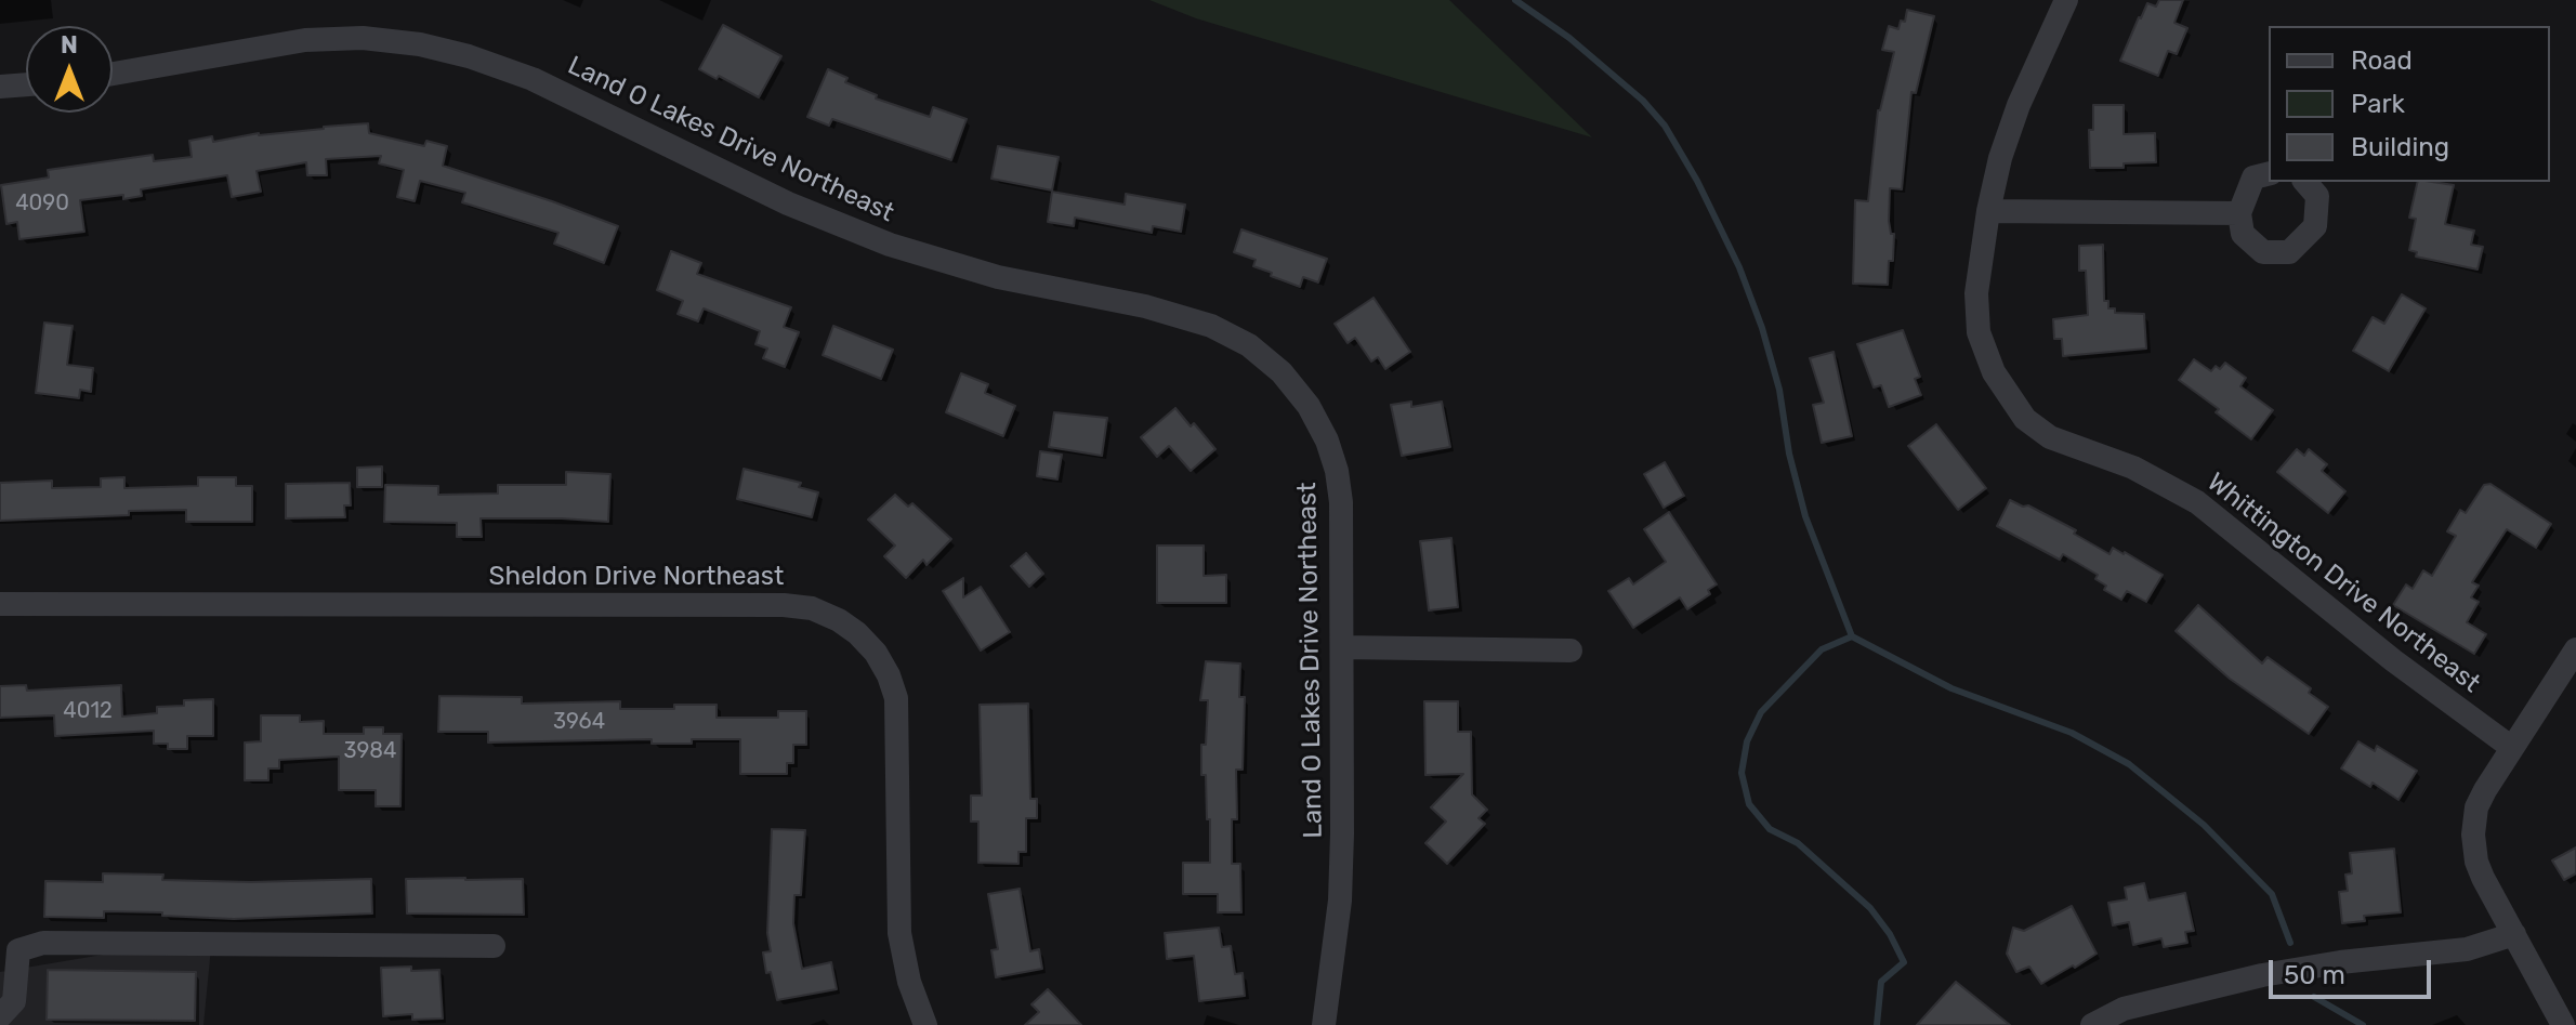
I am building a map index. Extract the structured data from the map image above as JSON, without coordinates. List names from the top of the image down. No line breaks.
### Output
{"streets":{"street":["Land O Lakes Drive Northeast","Sheldon Drive Northeast","Whittington Drive Northeast"]},"house_numbers":["4090","4012","3964","3984"],"legend":["Road","Park","Building"],"scale_bar":"50 m","north":"top"}
